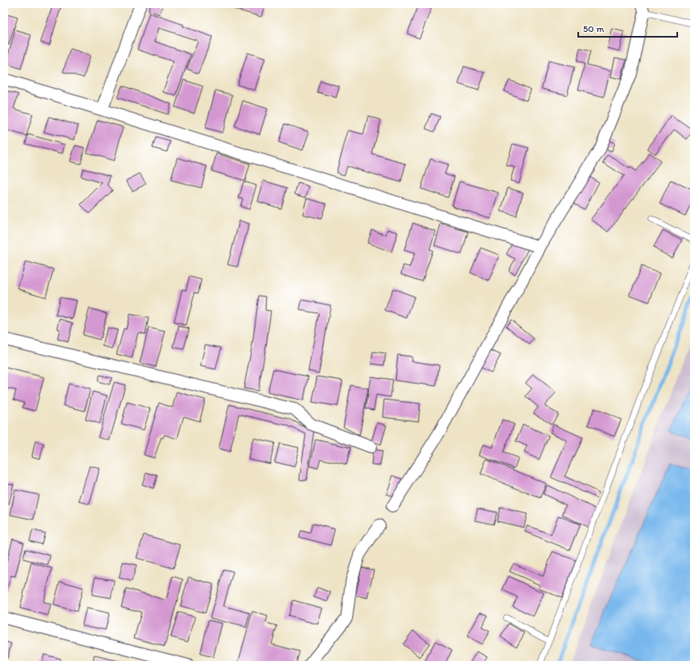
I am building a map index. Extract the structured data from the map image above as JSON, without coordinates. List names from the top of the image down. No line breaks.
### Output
{"scale_bar":"50 m"}
